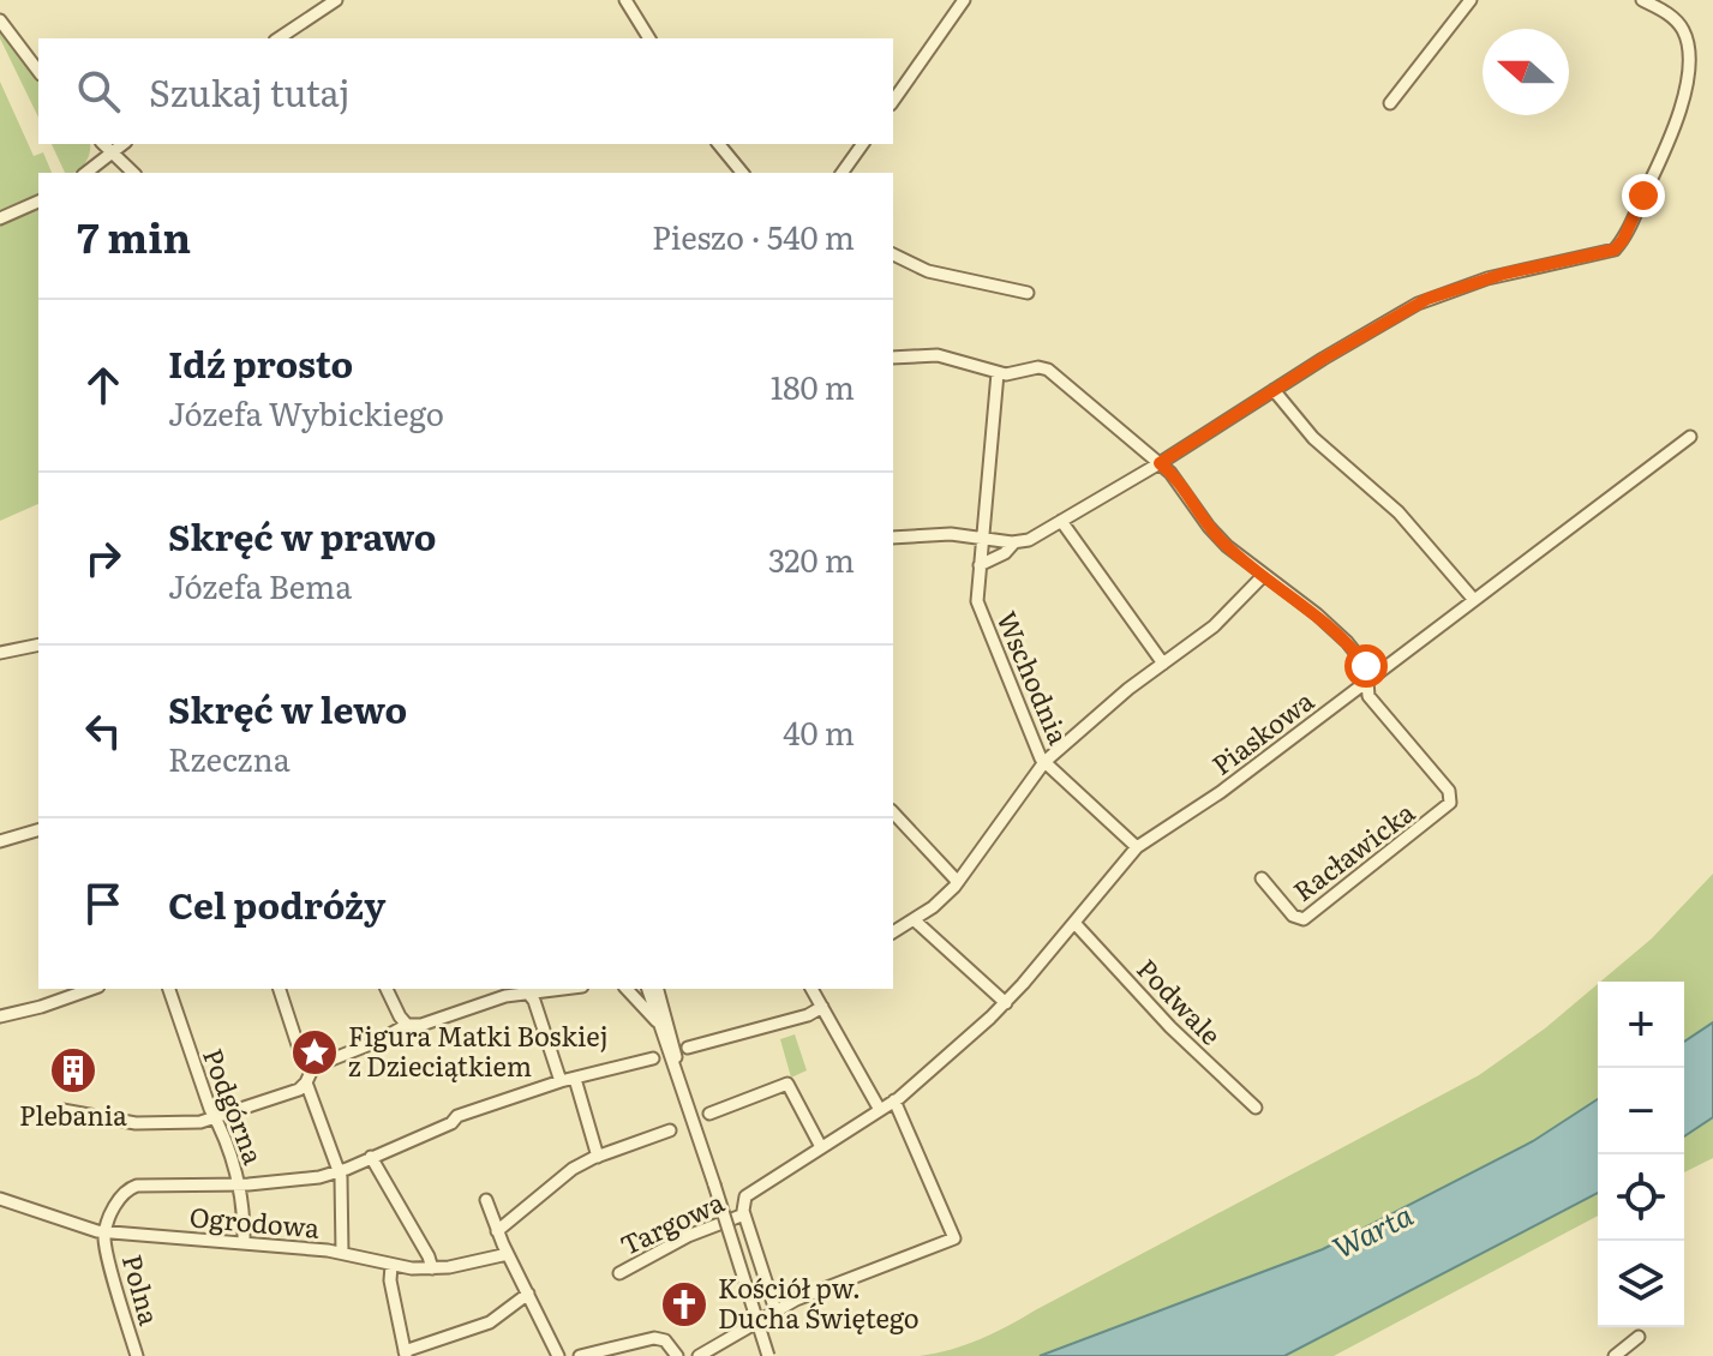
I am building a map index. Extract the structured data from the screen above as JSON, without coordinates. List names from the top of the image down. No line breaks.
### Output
{"streets":{"street":["Wschodnia","Piaskowa","Racławicka","Podwale","Podgórna","Ogrodowa","Targowa","Polna"]},"crossings":[["Wschodnia","Piaskowa"],["Piaskowa","Racławicka"],["Piaskowa","Podwale"],["Piaskowa","Targowa"],["Podgórna","Ogrodowa"],["Podgórna","Polna"],["Ogrodowa","Polna"]],"water":["Warta"],"places":{"place":["Figura Matki Boskiej z Dzieciątkiem"],"building":["Plebania"],"church":["Kościół pw. Ducha Świętego"]},"north":"left","page":{"search":"Szukaj tutaj","heading":["7 min","Pieszo · 540 m"],"list":[["Idź prosto","Józefa Wybickiego","180 m"],["Skręć w prawo","Józefa Bema","320 m"],["Skręć w lewo","Rzeczna","40 m"],"Cel podróży"],"map_buttons":["+","−"]}}
